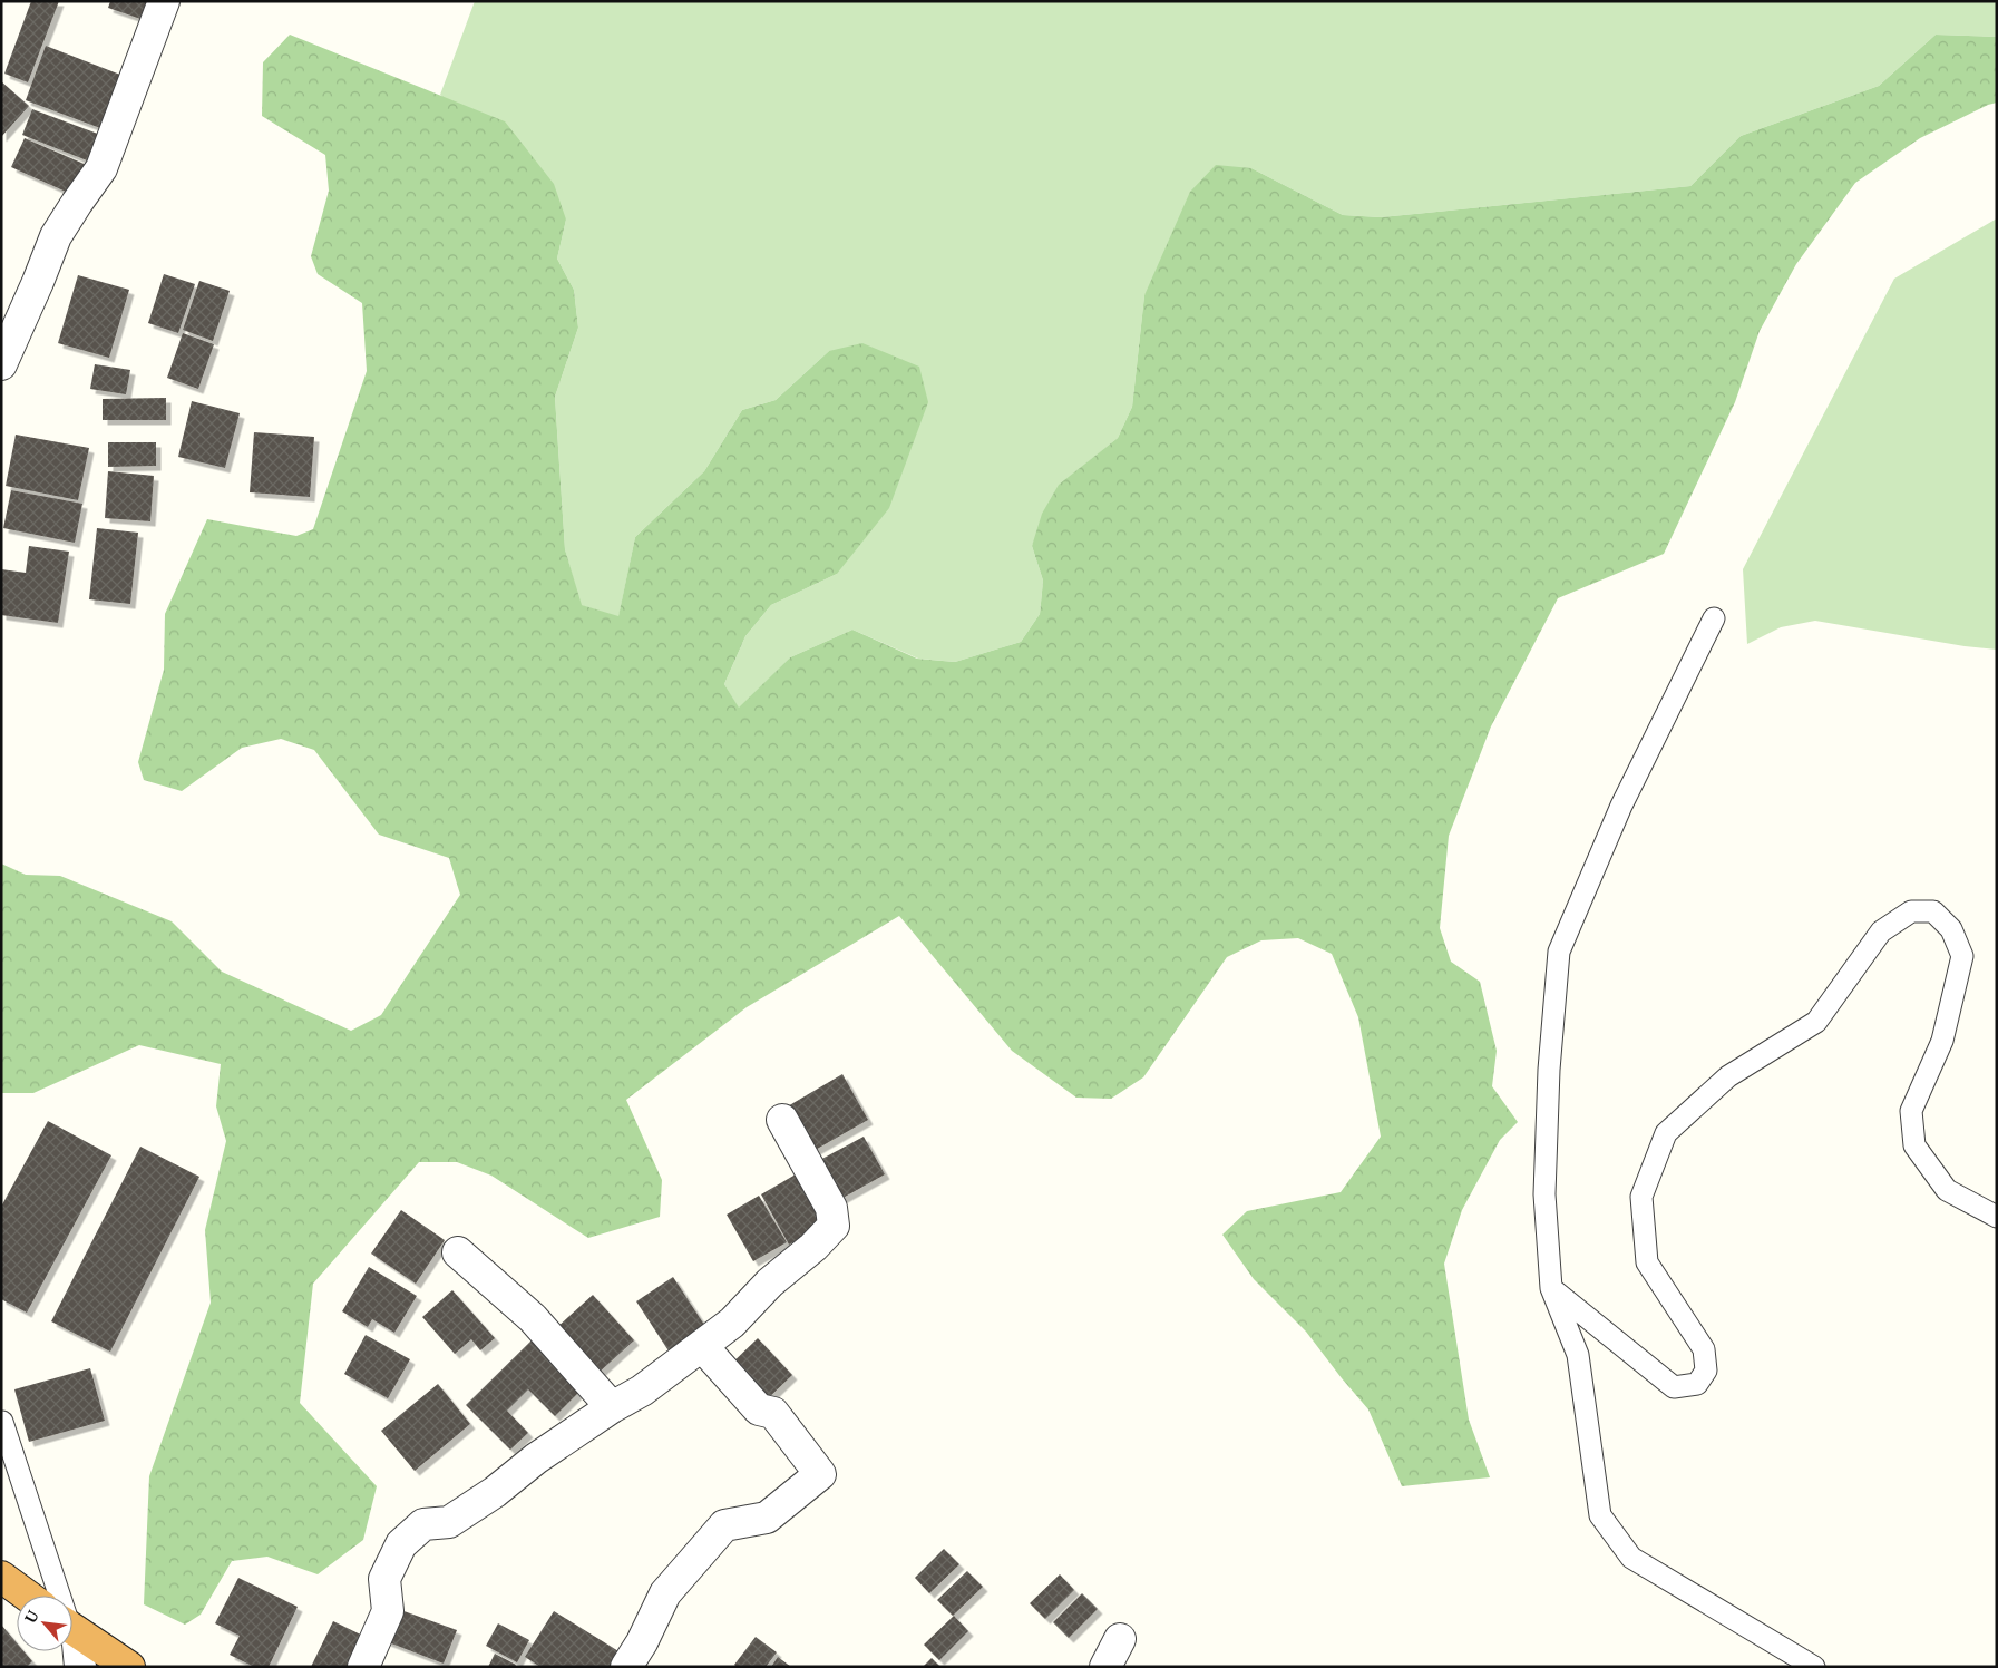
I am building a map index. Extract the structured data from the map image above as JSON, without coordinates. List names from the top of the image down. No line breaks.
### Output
{"north":"top left"}
